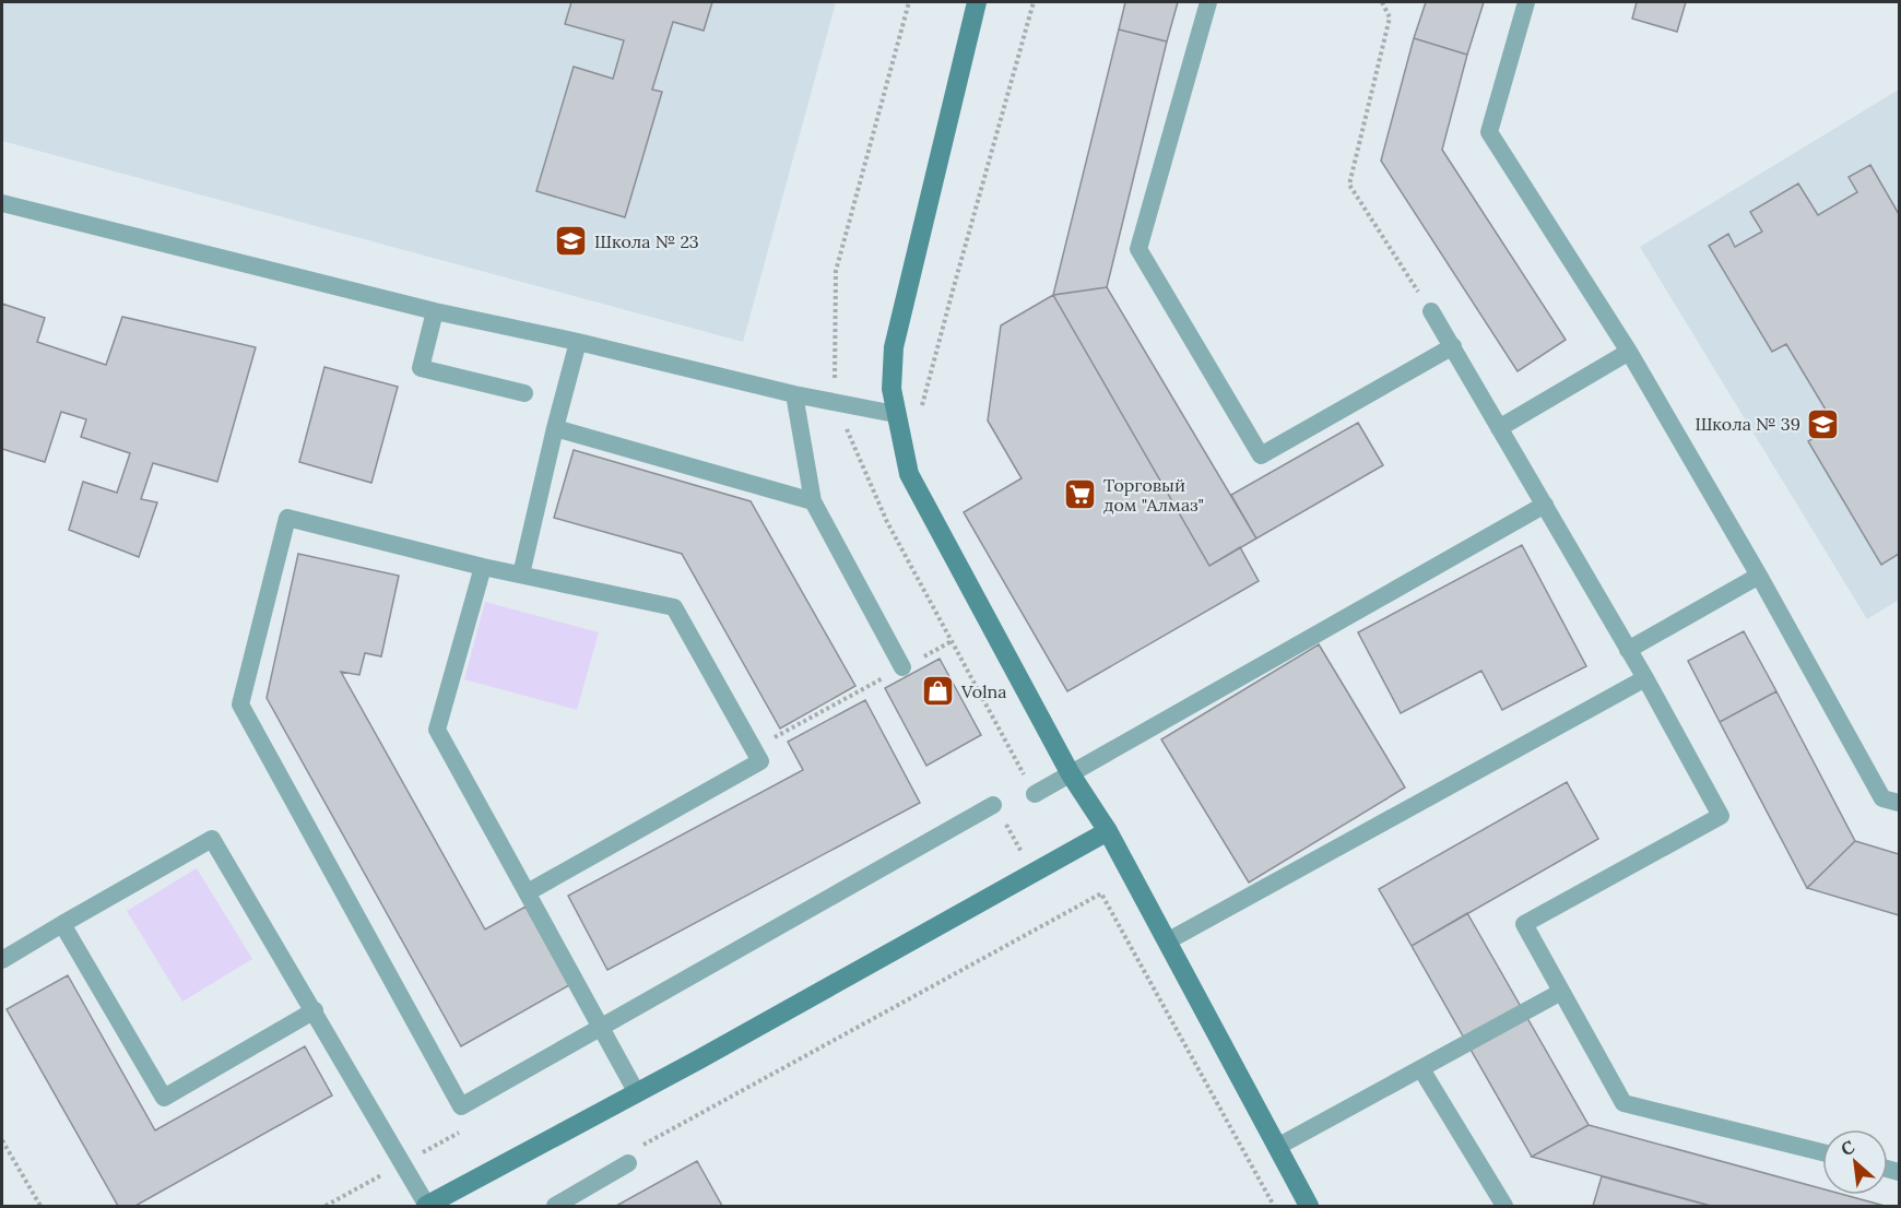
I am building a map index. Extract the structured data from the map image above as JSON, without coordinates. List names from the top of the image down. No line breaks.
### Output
{"places":{"school or university":["Школа № 23","Школа № 39"],"supermarket":["Торговый дом \"Алмаз\""],"shop":["Volna"]},"north":"top left"}
